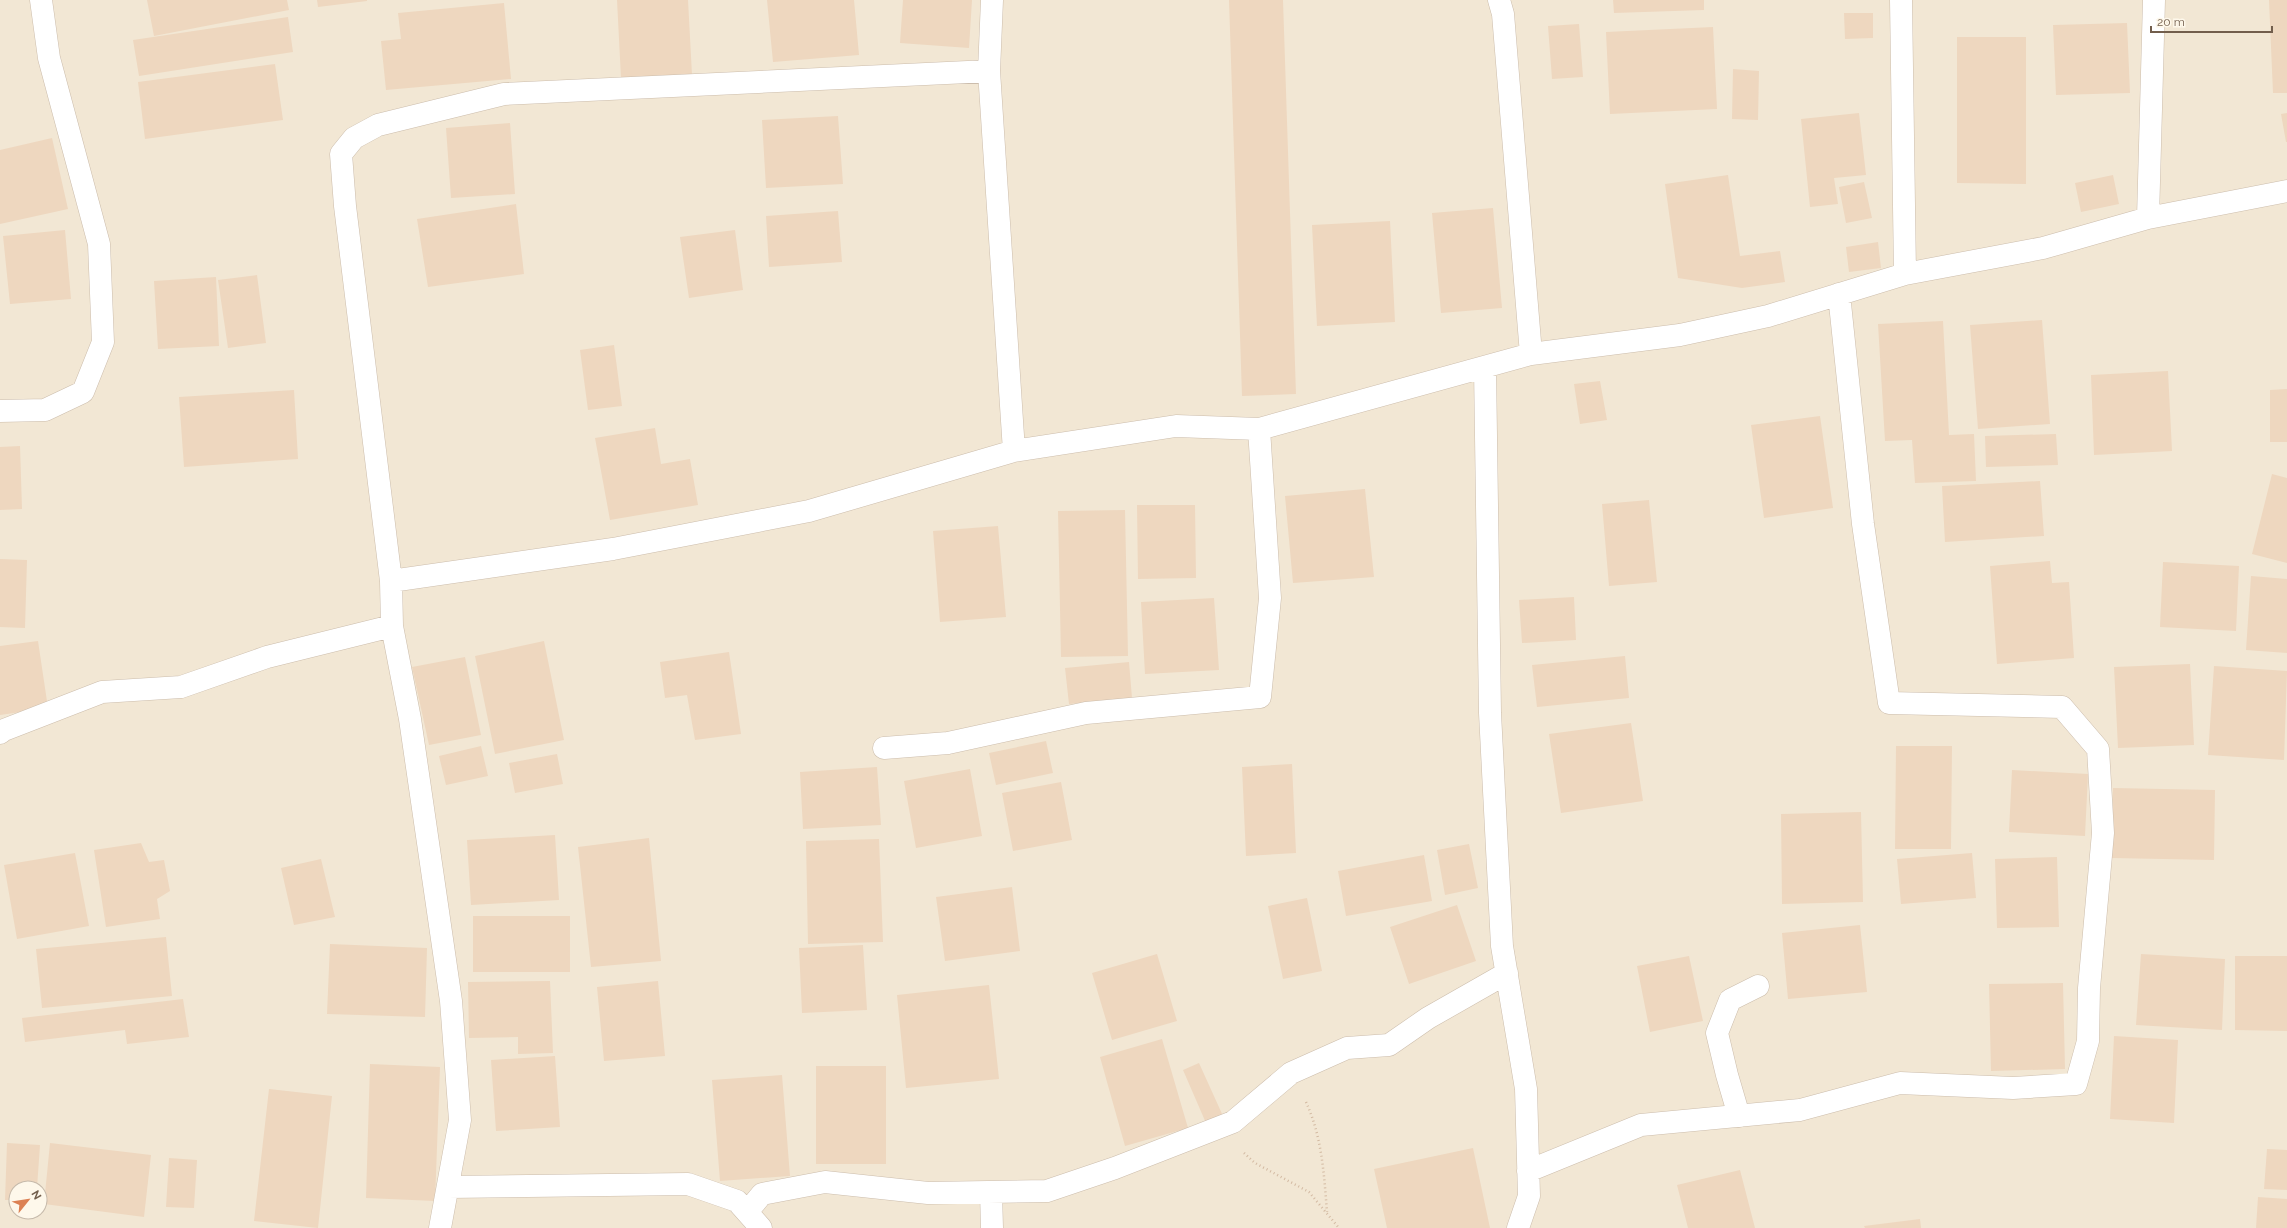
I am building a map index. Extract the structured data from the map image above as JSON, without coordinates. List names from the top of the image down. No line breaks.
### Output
{"scale_bar":"20 m","north":"top right"}
